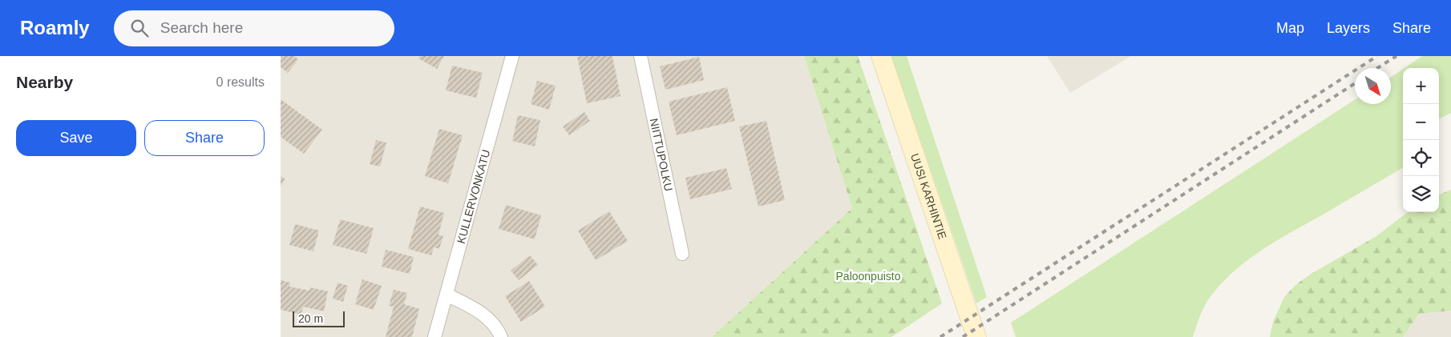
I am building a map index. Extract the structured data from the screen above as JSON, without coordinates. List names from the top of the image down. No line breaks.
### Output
{"streets":{"street":["NIITTUPOLKU","KULLERVONKATU","UUSI KARHINTIE"]},"parks":["Paloonpuisto"],"scale_bar":"20 m","north":"bottom right","page":{"header":"Roamly","search":"Search here","nav":["Map","Layers","Share"],"heading":["Nearby","0 results"],"map_buttons":["+","−"],"buttons":["Save","Share"],"scale":"20 m"}}
